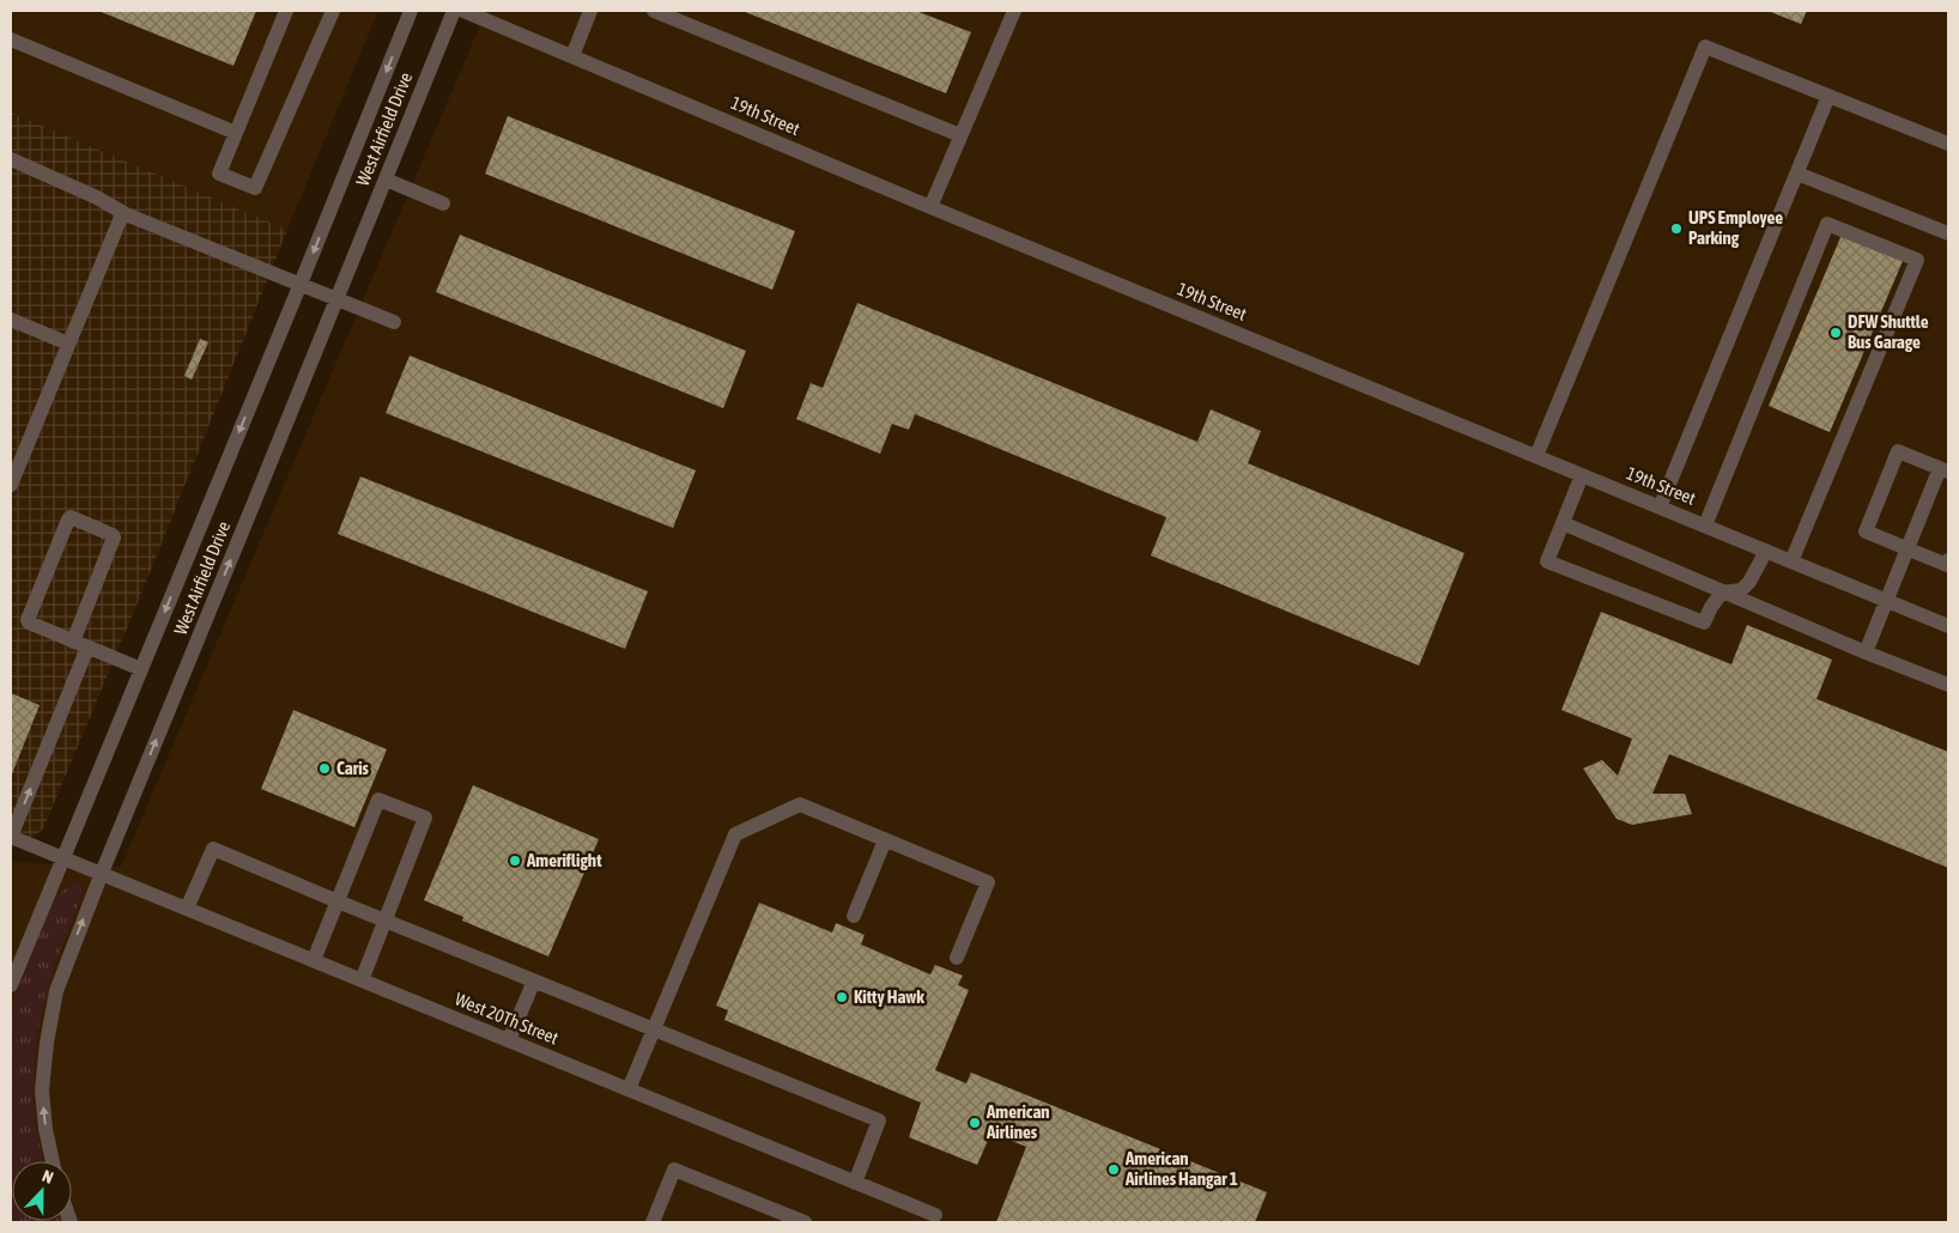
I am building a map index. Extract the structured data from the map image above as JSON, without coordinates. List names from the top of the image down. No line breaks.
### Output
{"streets":{"street":["19th Street","West Airfield Drive","West 20Th Street"]},"crossings":[["West Airfield Drive","West 20Th Street"]],"places":["UPS Employee Parking","DFW Shuttle Bus Garage","Caris","Ameriflight","Kitty Hawk","American Airlines","American Airlines Hangar 1"],"north":"top"}
